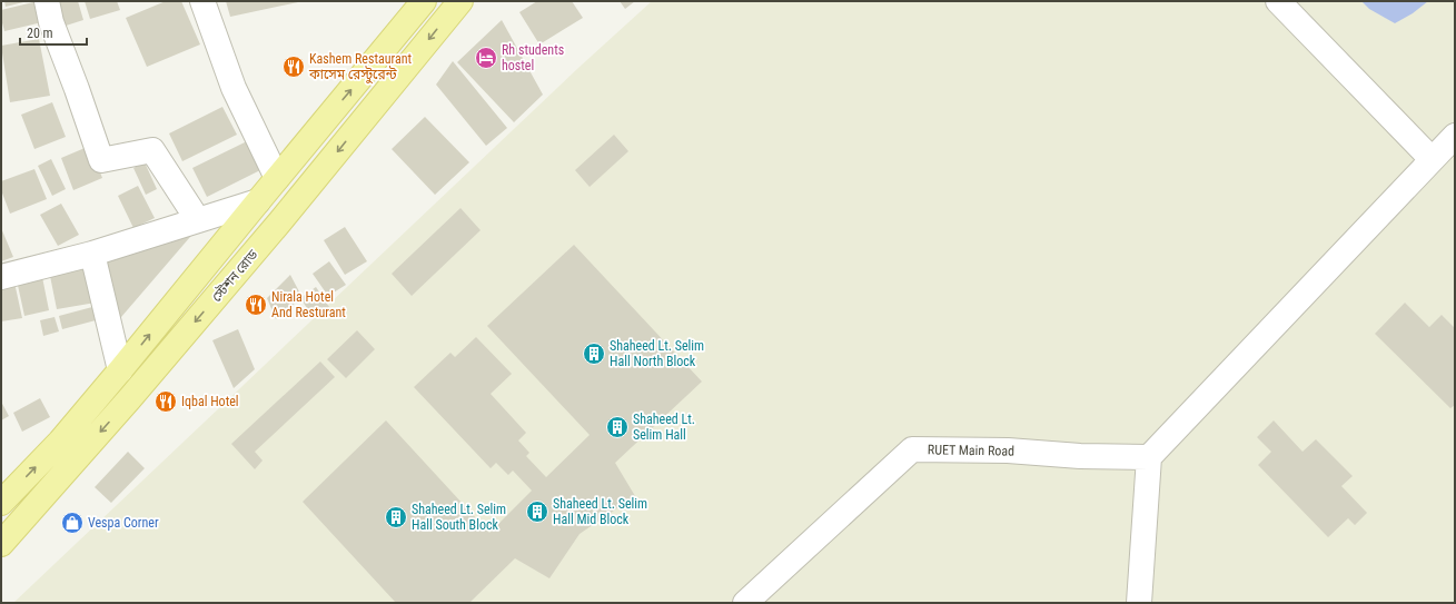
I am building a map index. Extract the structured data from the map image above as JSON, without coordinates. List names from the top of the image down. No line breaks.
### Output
{"streets":{"main road":["স্টেশন রোড"],"street":["RUET Main Road"]},"places":{"hotel":["Rh students hostel"],"restaurant":["Kashem Restaurant কাসেম রেস্টুরেন্ট","Nirala Hotel And Resturant","Iqbal Hotel"],"building":["Shaheed Lt. Selim Hall North Block","Shaheed Lt. Selim Hall","Shaheed Lt. Selim Hall Mid Block","Shaheed Lt. Selim Hall South Block"],"shop":["Vespa Corner"]},"scale_bar":"20 m"}
